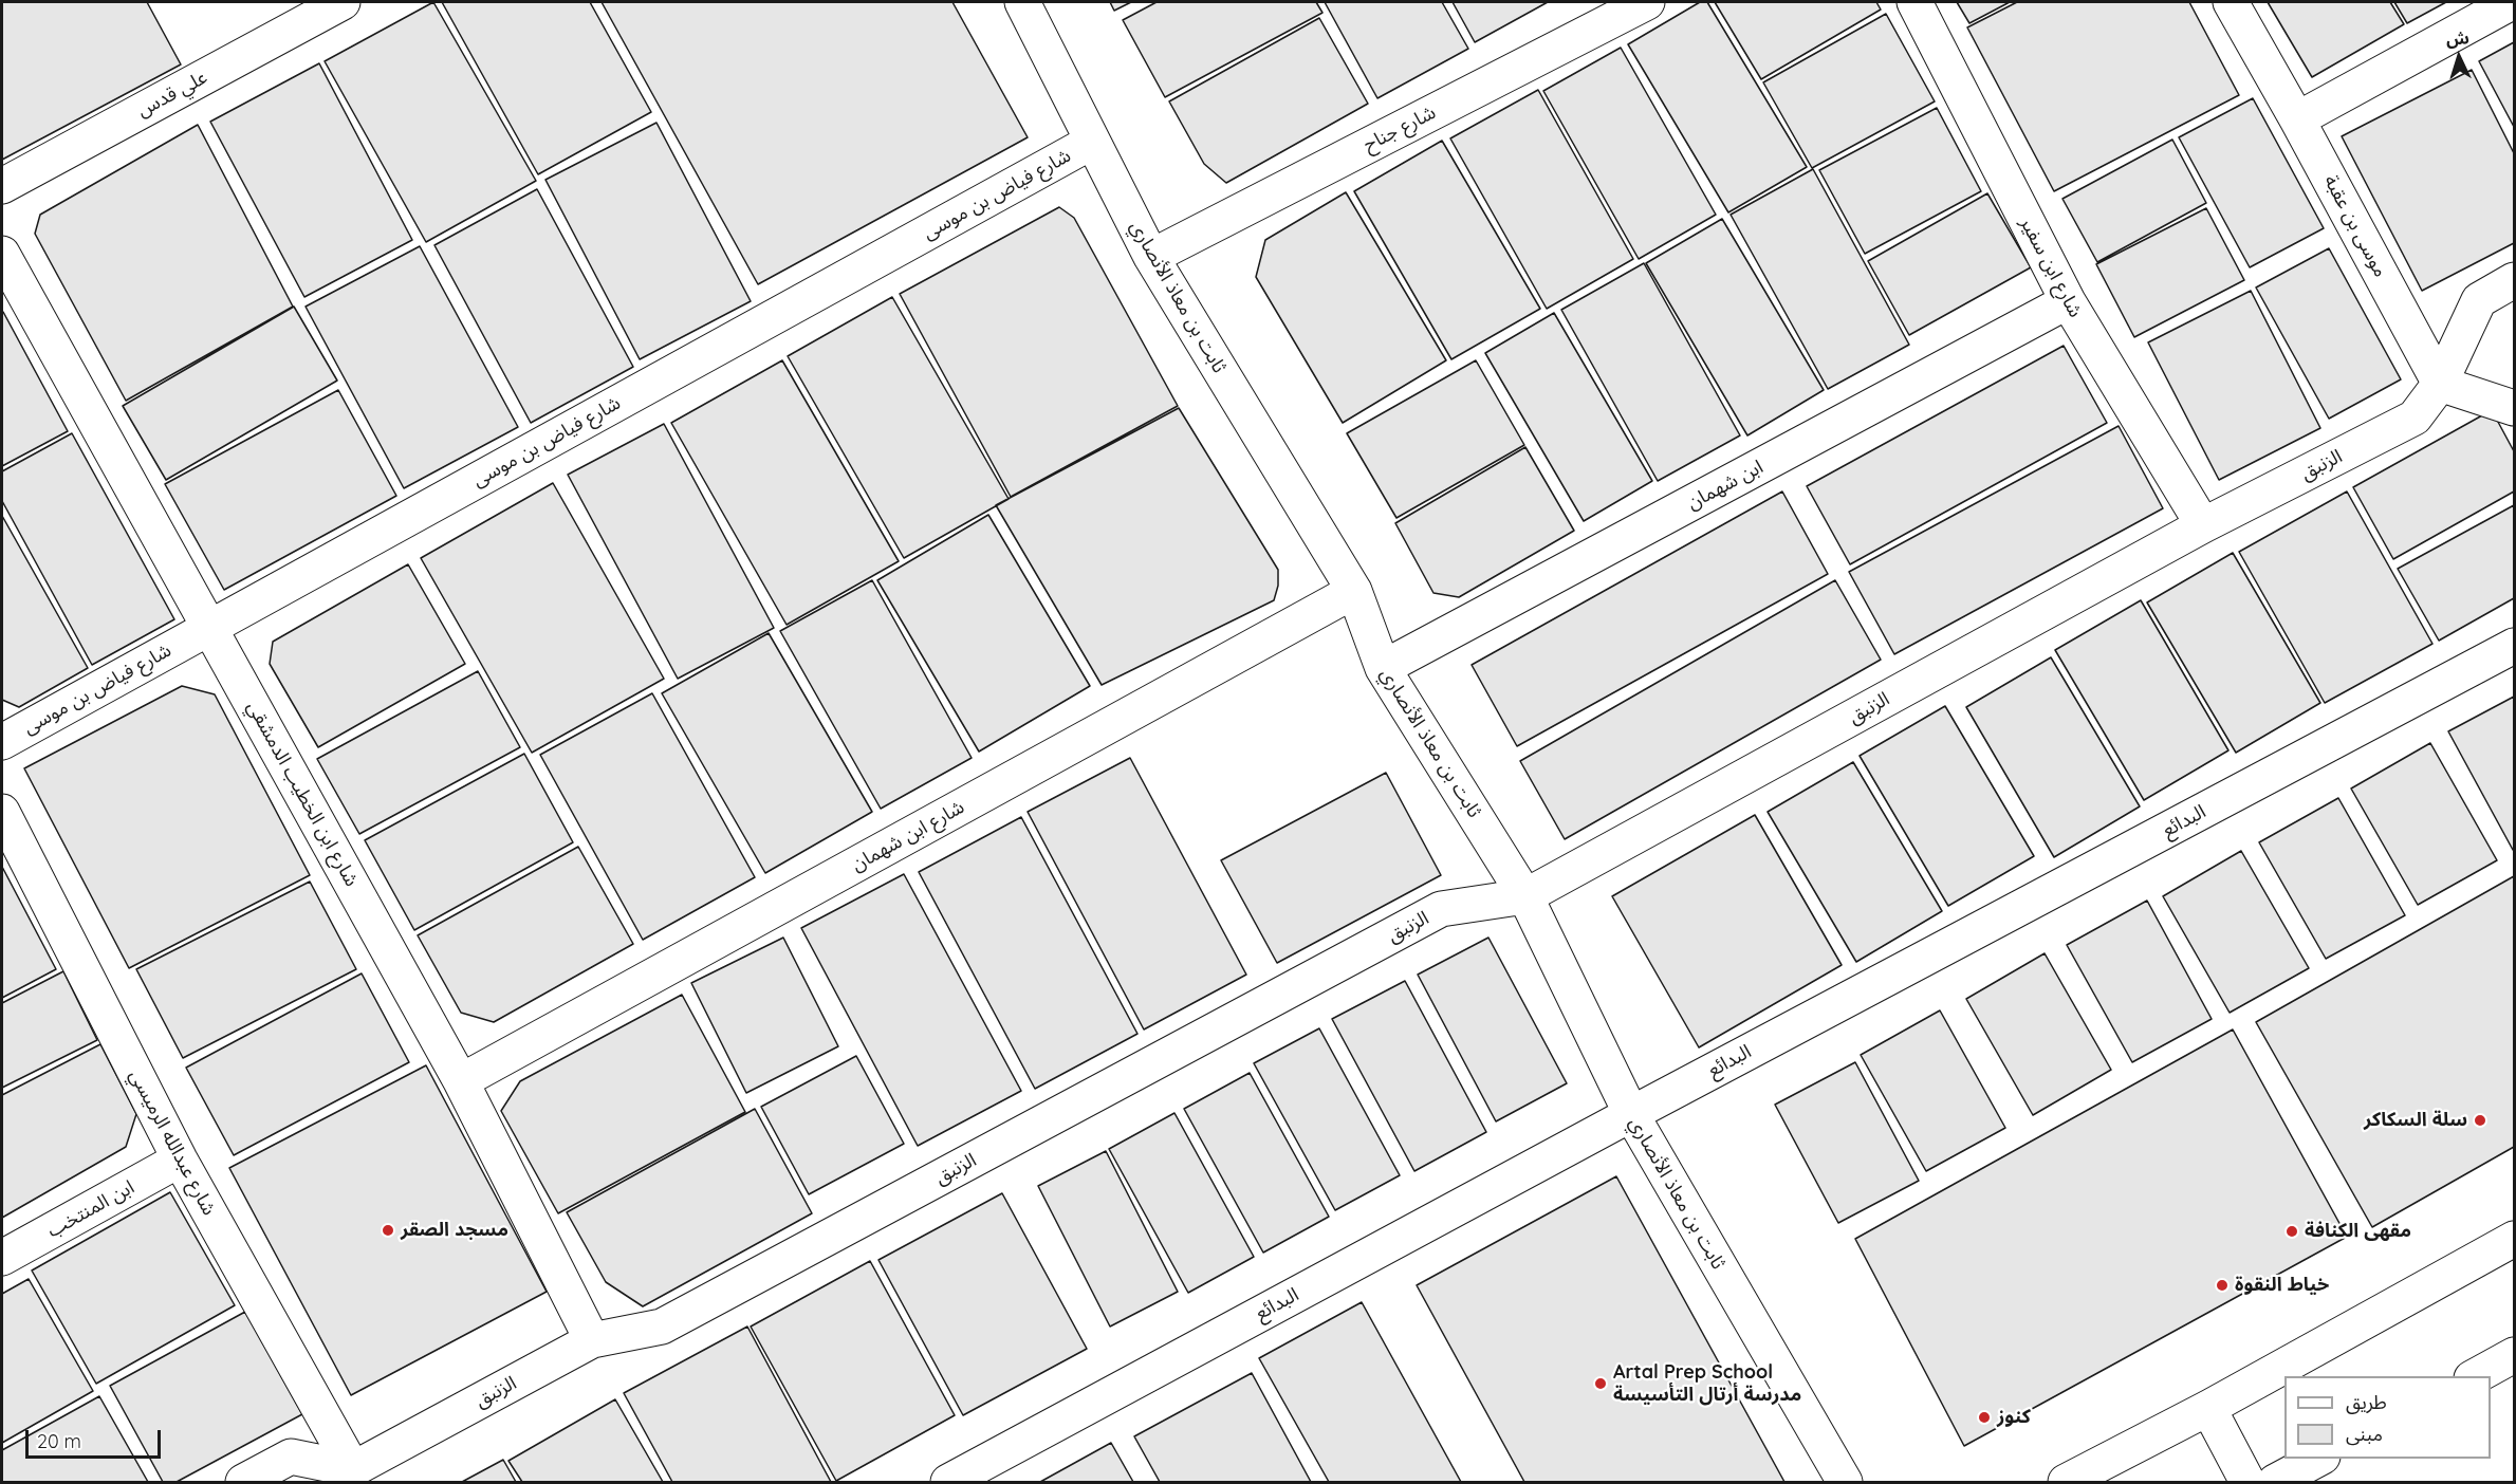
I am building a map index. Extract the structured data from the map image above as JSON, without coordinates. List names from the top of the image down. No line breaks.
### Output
{"streets":{"street":["علي قدس","شارع جناح","شارع فياض بن موسى","موسى بن عقبة","شارع ابن سفير","ثابت بن معاذ الأنصاري","الزنبق","ابن شهمان","شارع ابن الخطيب الدمشقي","البدائع","شارع ابن شهمان","شارع عبدالله الرميسي","ابن المنتخب"]},"crossings":[["شارع جناح","ثابت بن معاذ الأنصاري"],["شارع فياض بن موسى","ثابت بن معاذ الأنصاري"],["شارع فياض بن موسى","شارع ابن الخطيب الدمشقي"],["موسى بن عقبة","الزنبق"],["شارع ابن سفير","الزنبق"],["شارع ابن سفير","ابن شهمان"],["ثابت بن معاذ الأنصاري","الزنبق"],["ثابت بن معاذ الأنصاري","ابن شهمان"],["ثابت بن معاذ الأنصاري","البدائع"],["ثابت بن معاذ الأنصاري","شارع ابن شهمان"],["الزنبق","شارع ابن الخطيب الدمشقي"],["الزنبق","شارع عبدالله الرميسي"],["شارع ابن الخطيب الدمشقي","شارع ابن شهمان"],["شارع عبدالله الرميسي","ابن المنتخب"]],"places":["سلة السكاكر","مسجد الصقر","مقهى الكنافة","خياط النقوة","Artal Prep School مدرسة أرتال التأسيسة","كنوز"],"legend":["طريق","مبنى"],"scale_bar":"20 m","north":"top"}
